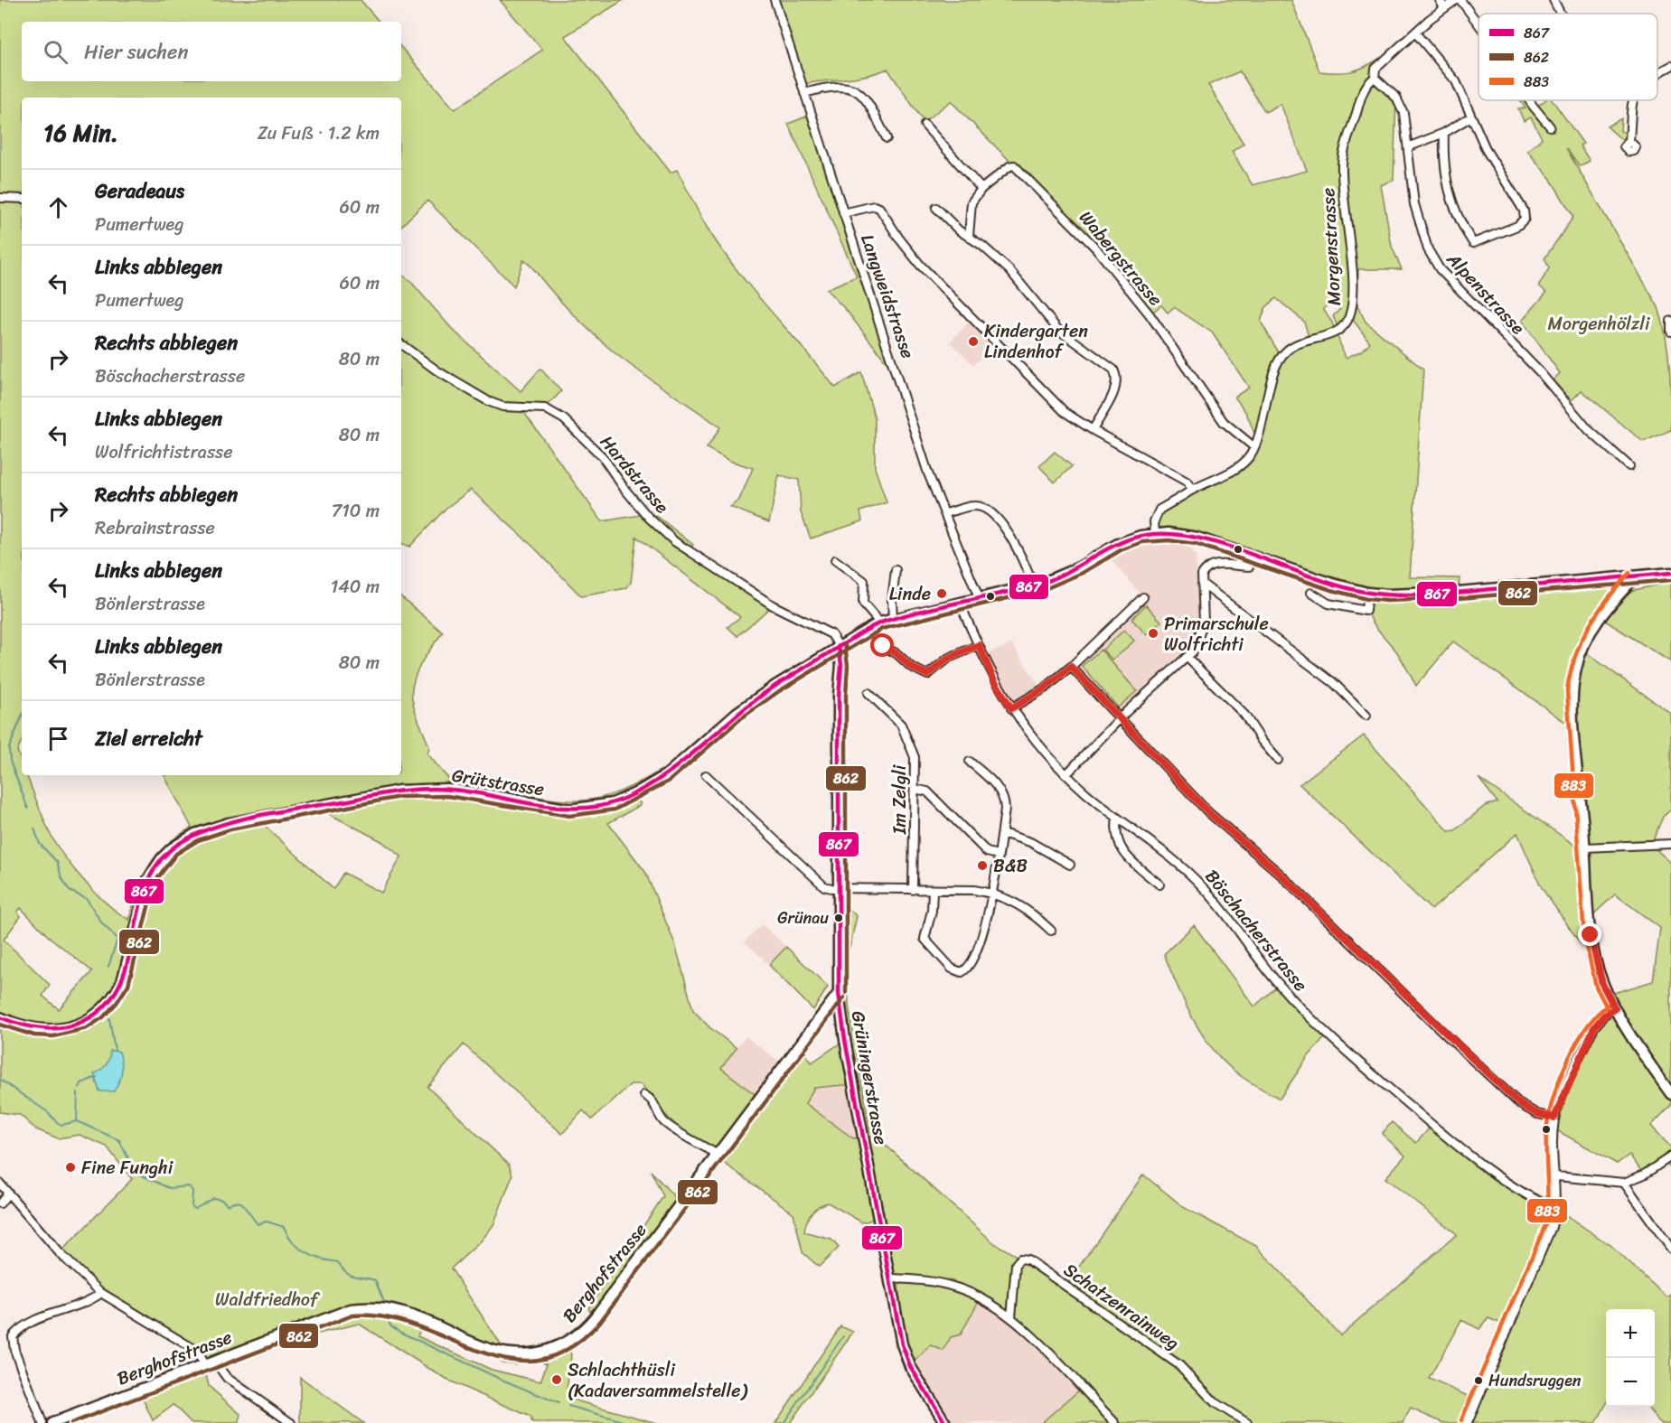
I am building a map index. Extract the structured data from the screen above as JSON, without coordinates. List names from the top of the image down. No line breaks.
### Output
{"streets":{"main road":["Grütstrasse","Grüningerstrasse","Berghofstrasse"],"street":["Morgenstrasse","Wabergstrasse","Alpenstrasse","Langweidstrasse","Hardstrasse","Im Zelgli","Böschacherstrasse","Schatzenrainweg"]},"crossings":[["Morgenstrasse","Wabergstrasse"],["Morgenstrasse","Alpenstrasse"],["Hardstrasse","Grütstrasse"],["Hardstrasse","Grüningerstrasse"],["Grütstrasse","Grüningerstrasse"],["Grüningerstrasse","Berghofstrasse"]],"parks":["Morgenhölzli","Waldfriedhof"],"places":["Kindergarten Lindenhof","Linde","Primarschule Wolfrichti","B&B","Grünau","Fine Funghi","Schlachthüsli (Kadaversammelstelle)","Hundsruggen"],"lines":["transit line 867","transit line 862","transit line 883"],"legend":["867","862","883"],"page":{"search":"Hier suchen","heading":["16 Min.","Zu Fuß · 1.2 km"],"list":[["Geradeaus","Pumertweg","60 m"],["Links abbiegen","Pumertweg","60 m"],["Rechts abbiegen","Böschacherstrasse","80 m"],["Links abbiegen","Wolfrichtistrasse","80 m"],["Rechts abbiegen","Rebrainstrasse","710 m"],["Links abbiegen","Bönlerstrasse","140 m"],["Links abbiegen","Bönlerstrasse","80 m"],"Ziel erreicht"],"map_buttons":["+","−"]}}
